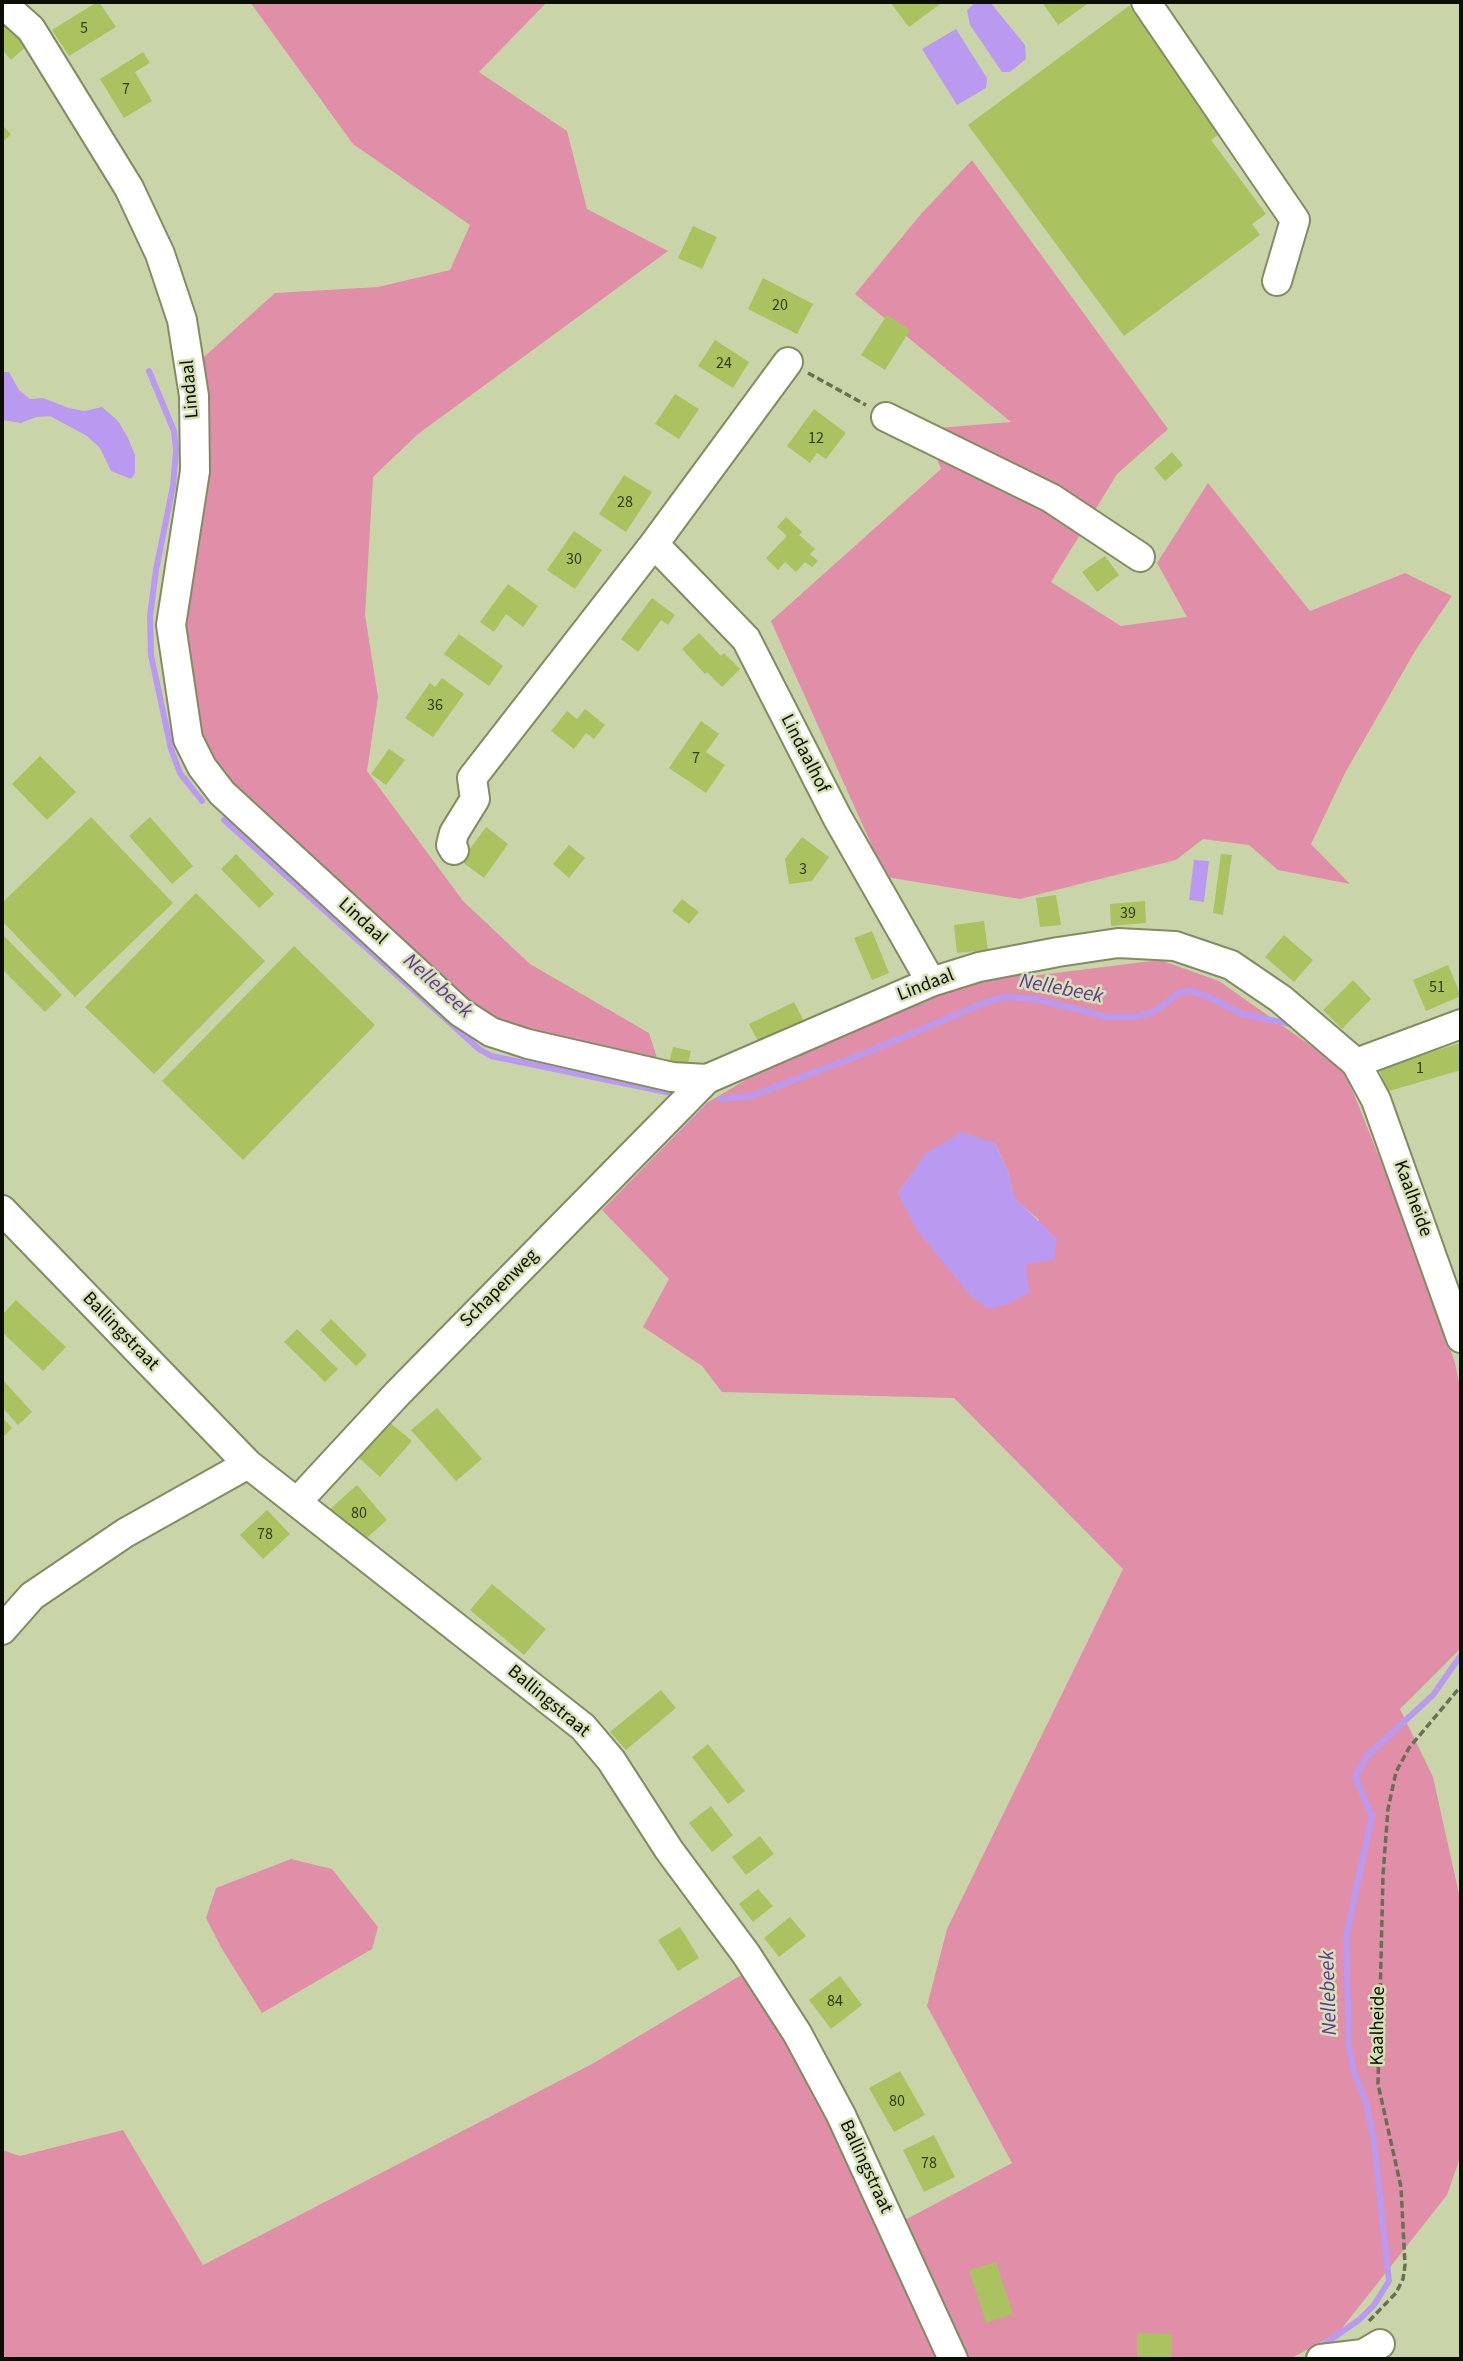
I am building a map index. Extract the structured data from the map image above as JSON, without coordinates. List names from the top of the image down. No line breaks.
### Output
{"streets":{"street":["Lindaal","Lindaalhof","Kaalheide","Schapenweg","Ballingstraat"]},"crossings":[["Lindaal","Lindaalhof"],["Lindaal","Kaalheide"],["Lindaal","Schapenweg"],["Schapenweg","Ballingstraat"]],"water":["Nellebeek"],"house_numbers":["5","7","20","24","12","28","30","36","7","3","39","51","1","80","78","84","80","78"]}
